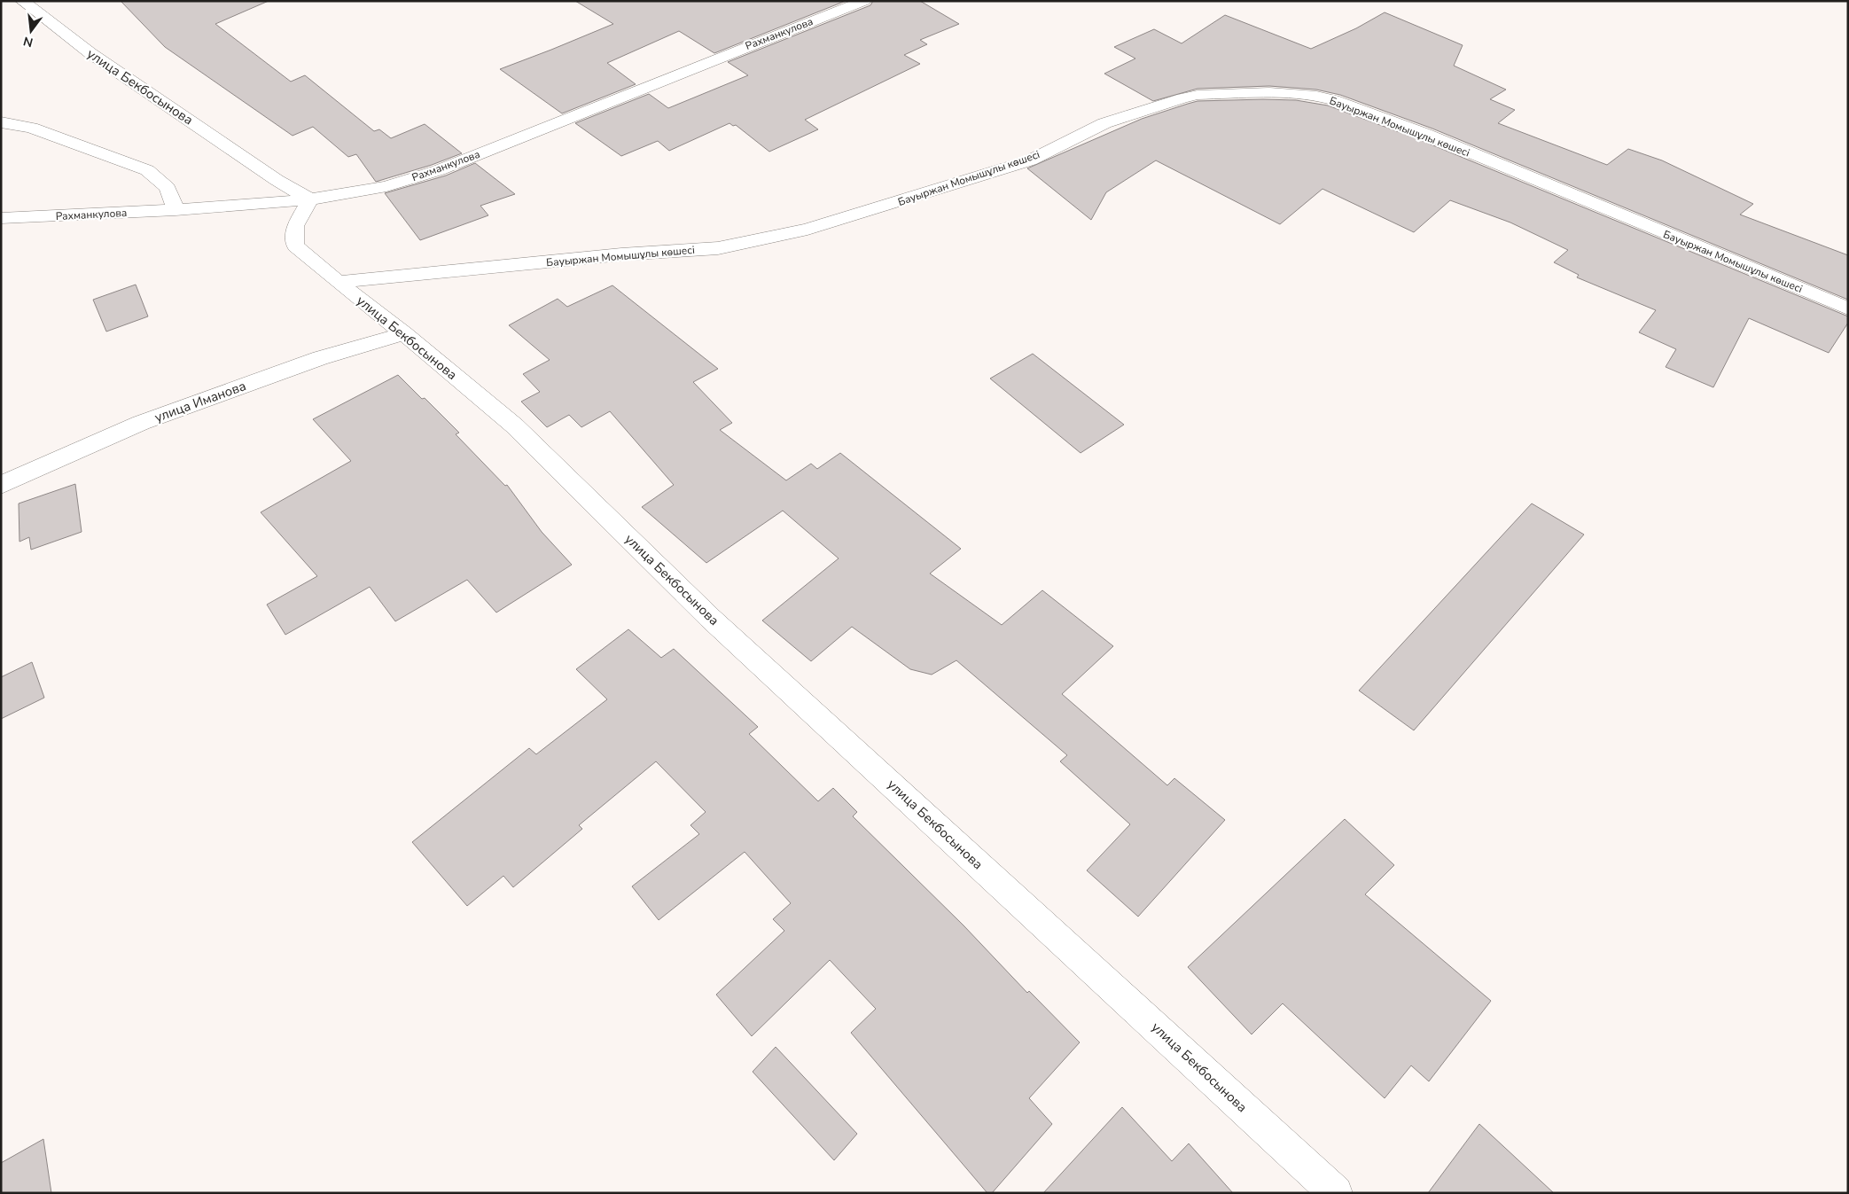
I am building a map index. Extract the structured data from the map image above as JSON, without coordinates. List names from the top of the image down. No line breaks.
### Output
{"streets":{"street":["Рахманкулова","улица Бекбосынова","Бауыржан Момышұлы көшесі","улица Иманова"]},"crossings":[["Рахманкулова","улица Бекбосынова"],["улица Бекбосынова","Бауыржан Момышұлы көшесі"],["улица Бекбосынова","улица Иманова"]],"north":"bottom"}
